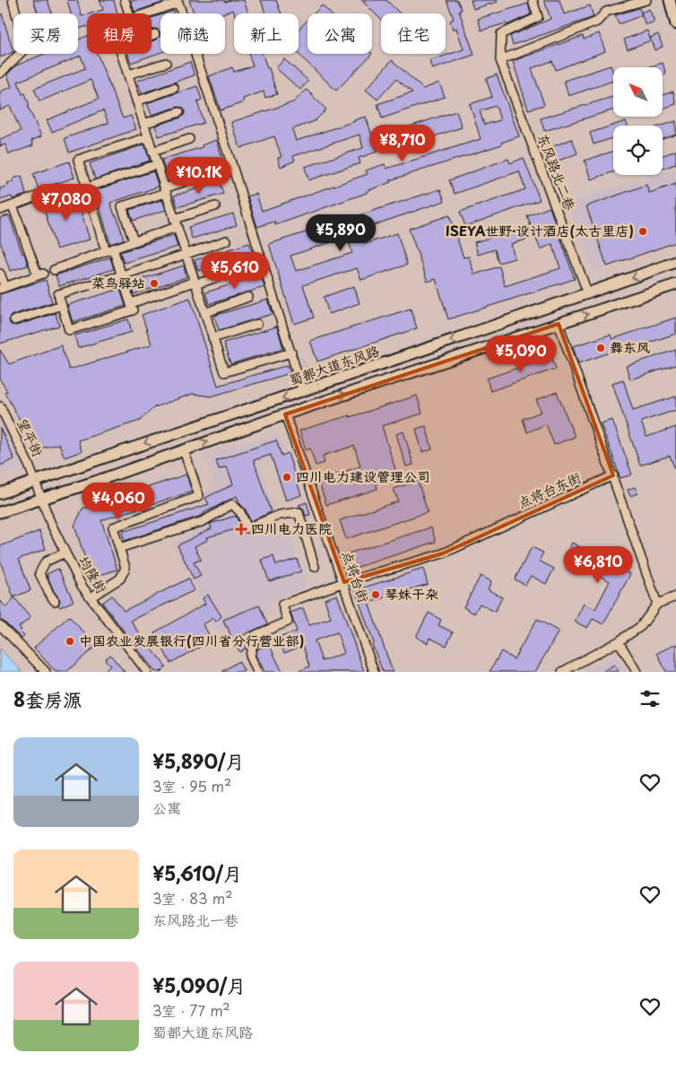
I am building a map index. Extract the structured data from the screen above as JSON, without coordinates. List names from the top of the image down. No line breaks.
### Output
{"streets":{"main road":["蜀都大道东风路"],"street":["东风路北二巷","望平街","点将台东街","均隆街","点将台街"]},"crossings":[["东风路北二巷","蜀都大道东风路"],["蜀都大道东风路","望平街"],["蜀都大道东风路","均隆街"],["望平街","均隆街"],["点将台东街","点将台街"]],"places":{"other":["ISEYA世野·设计酒店(太古里店)","菜鸟驿站","舞东风","四川电力建设管理公司","琴妹干杂","中国农业发展银行(四川省分行营业部)"],"health":["四川电力医院"]},"north":"top left","page":{"chip":["买房","租房","筛选","新上","公寓","住宅"],"price":["¥8,710","¥10.1K","¥7,080","¥5,890","¥5,610","¥5,090","¥4,060","¥6,810"],"heading":"8套房源","list":[{"name":"¥5,890/月","note":"3室 · 95 m² · 公寓"},{"name":"¥5,610/月","note":"3室 · 83 m² · 东风路北一巷"},{"name":"¥5,090/月","note":"3室 · 77 m² · 蜀都大道东风路"}]}}
